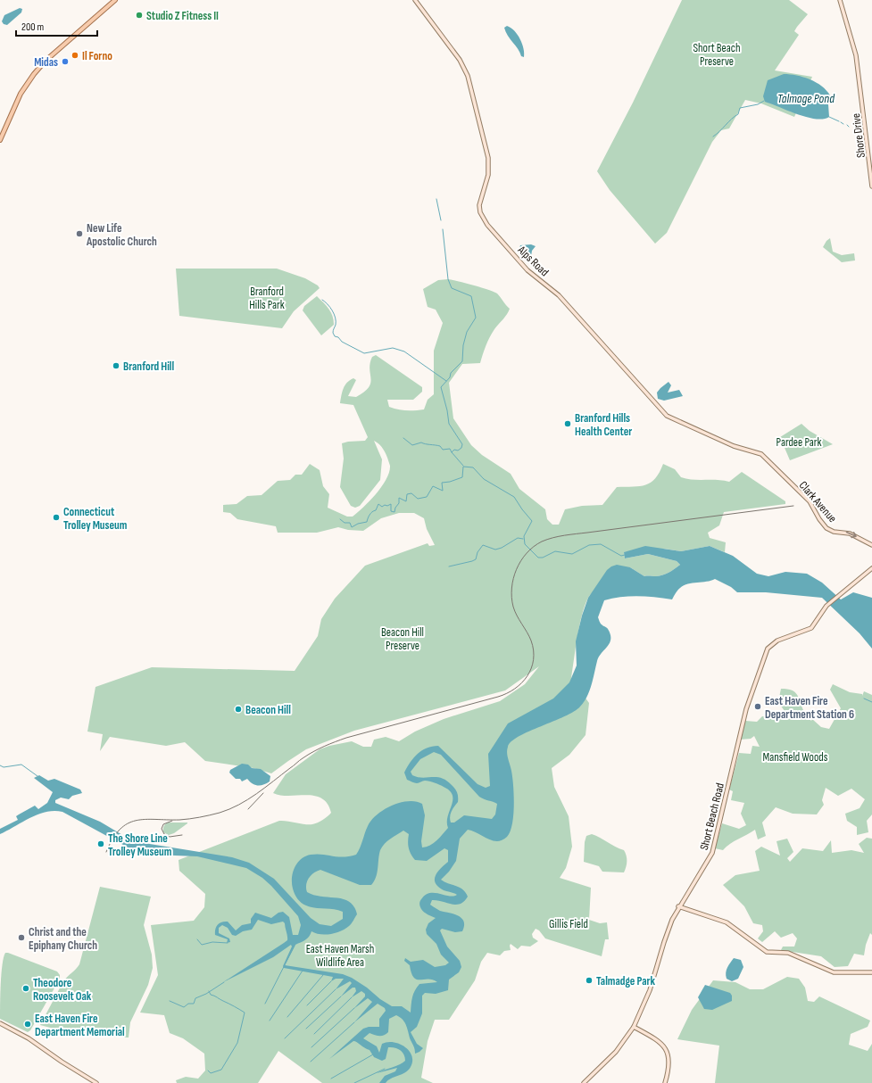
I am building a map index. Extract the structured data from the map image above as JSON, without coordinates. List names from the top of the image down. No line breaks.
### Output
{"streets":{"main road":["Shore Drive","Alps Road","Clark Avenue","Short Beach Road"]},"crossings":[["Alps Road","Clark Avenue"]],"one_way":["Clark Avenue"],"water":["Talmage Pond"],"parks":["Short Beach Preserve","Branford Hills Park","Pardee Park","Beacon Hill Preserve","Mansfield Woods","Gillis Field","East Haven Marsh Wildlife Area"],"places":["Studio Z Fitness II","Il Forno","Midas","New Life Apostolic Church","Branford Hill","Branford Hills Health Center","Connecticut Trolley Museum","East Haven Fire Department Station 6","Beacon Hill","The Shore Line Trolley Museum","Christ and the Epiphany Church","Talmadge Park","Theodore Roosevelt Oak","East Haven Fire Department Memorial"],"scale_bar":"200 m"}
